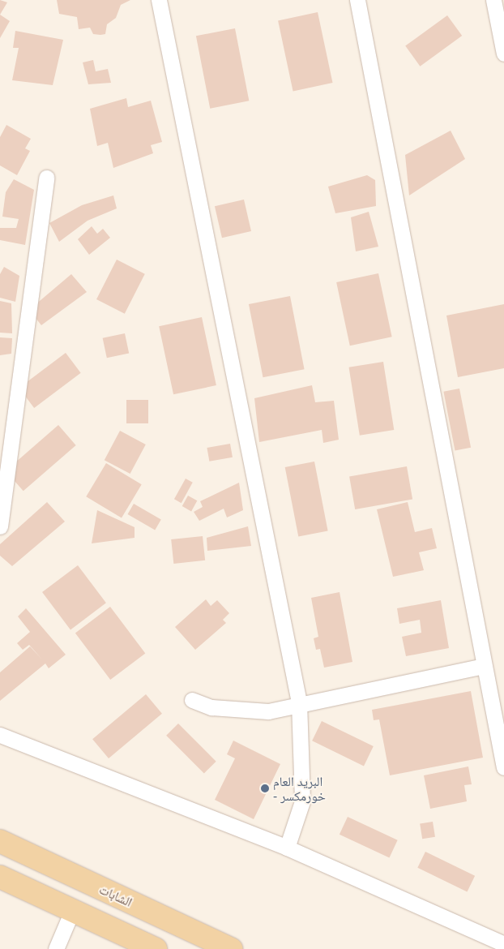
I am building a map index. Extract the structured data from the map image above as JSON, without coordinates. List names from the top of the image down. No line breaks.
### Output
{"streets":{"main road":["الشابات"]},"places":["البريد العام - خورمكسر"]}
